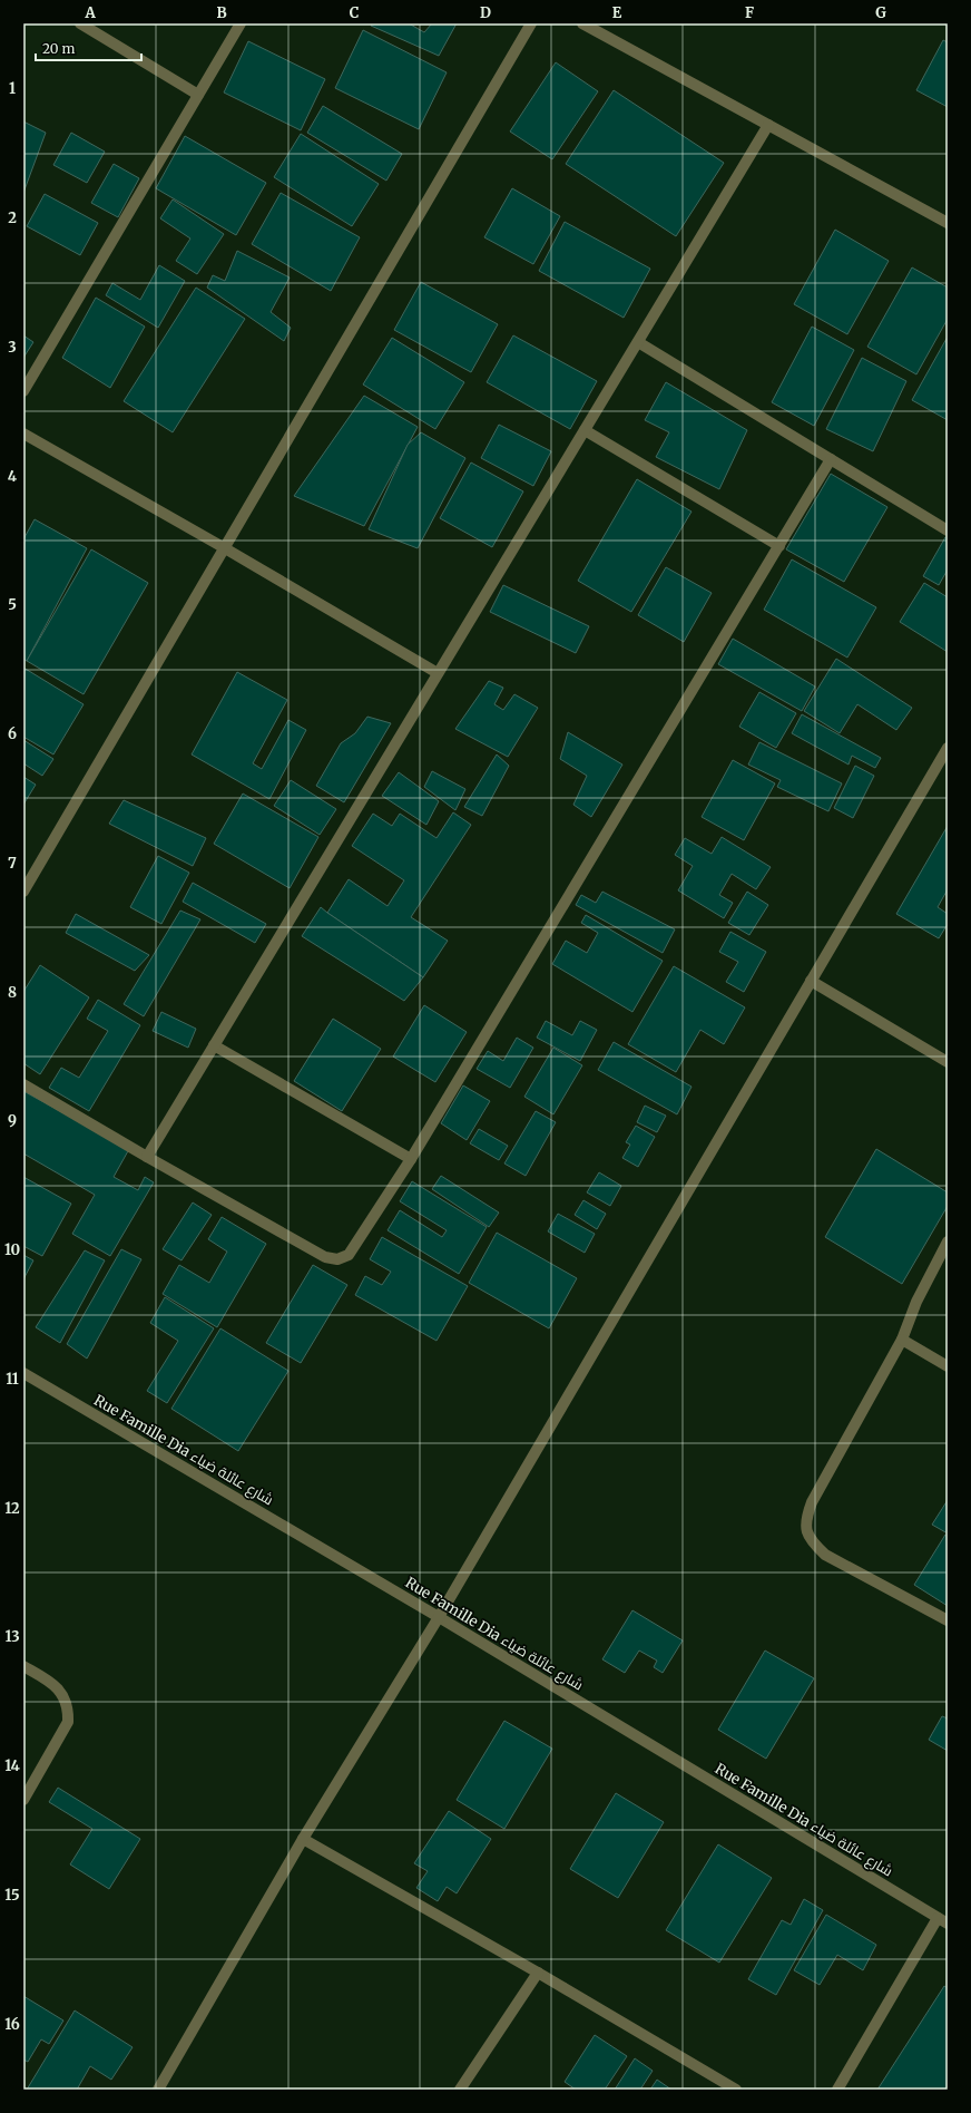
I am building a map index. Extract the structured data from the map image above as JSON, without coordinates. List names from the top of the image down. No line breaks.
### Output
{"streets":{"street":["Rue Famille Dia شارع عائلة ضياء"]},"scale_bar":"20 m","grid":{"columns":["A","B","C","D","E","F","G"],"rows":["1","2","3","4","5","6","7","8","9","10","11","12","13","14","15","16"]}}
